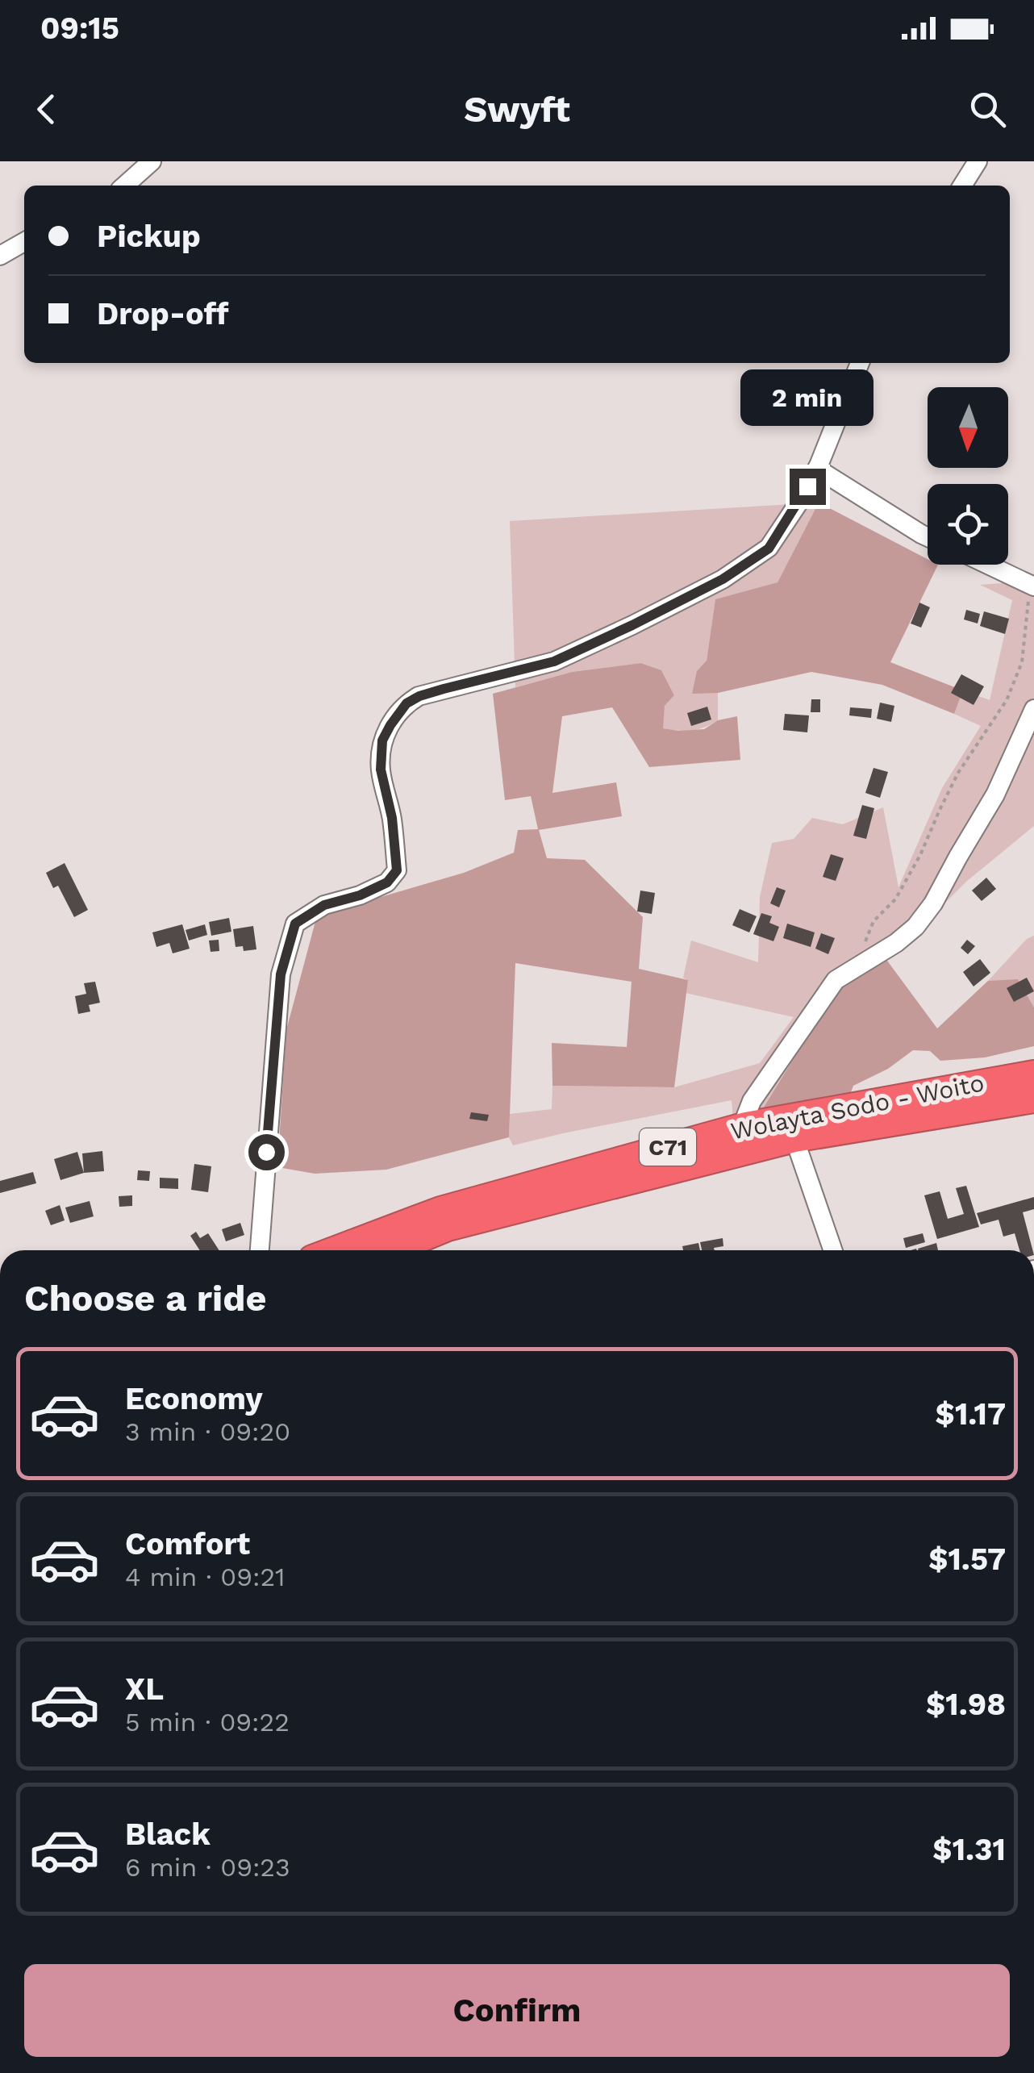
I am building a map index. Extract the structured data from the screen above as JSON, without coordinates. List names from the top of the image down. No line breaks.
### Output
{"streets":{"highway":["Wolayta Sodo - Woito","C71"]},"north":"bottom","page":{"status":"09:15","header":"Swyft","banner":["Pickup","Drop-off"],"bubble":"2 min","heading":"Choose a ride","list":[{"name":"Economy","note":"3 min · 09:20","value":"$1.17"},{"name":"Comfort","note":"4 min · 09:21","value":"$1.57"},{"name":"XL","note":"5 min · 09:22","value":"$1.98"},{"name":"Black","note":"6 min · 09:23","value":"$1.31"}],"buttons":"Confirm"}}
